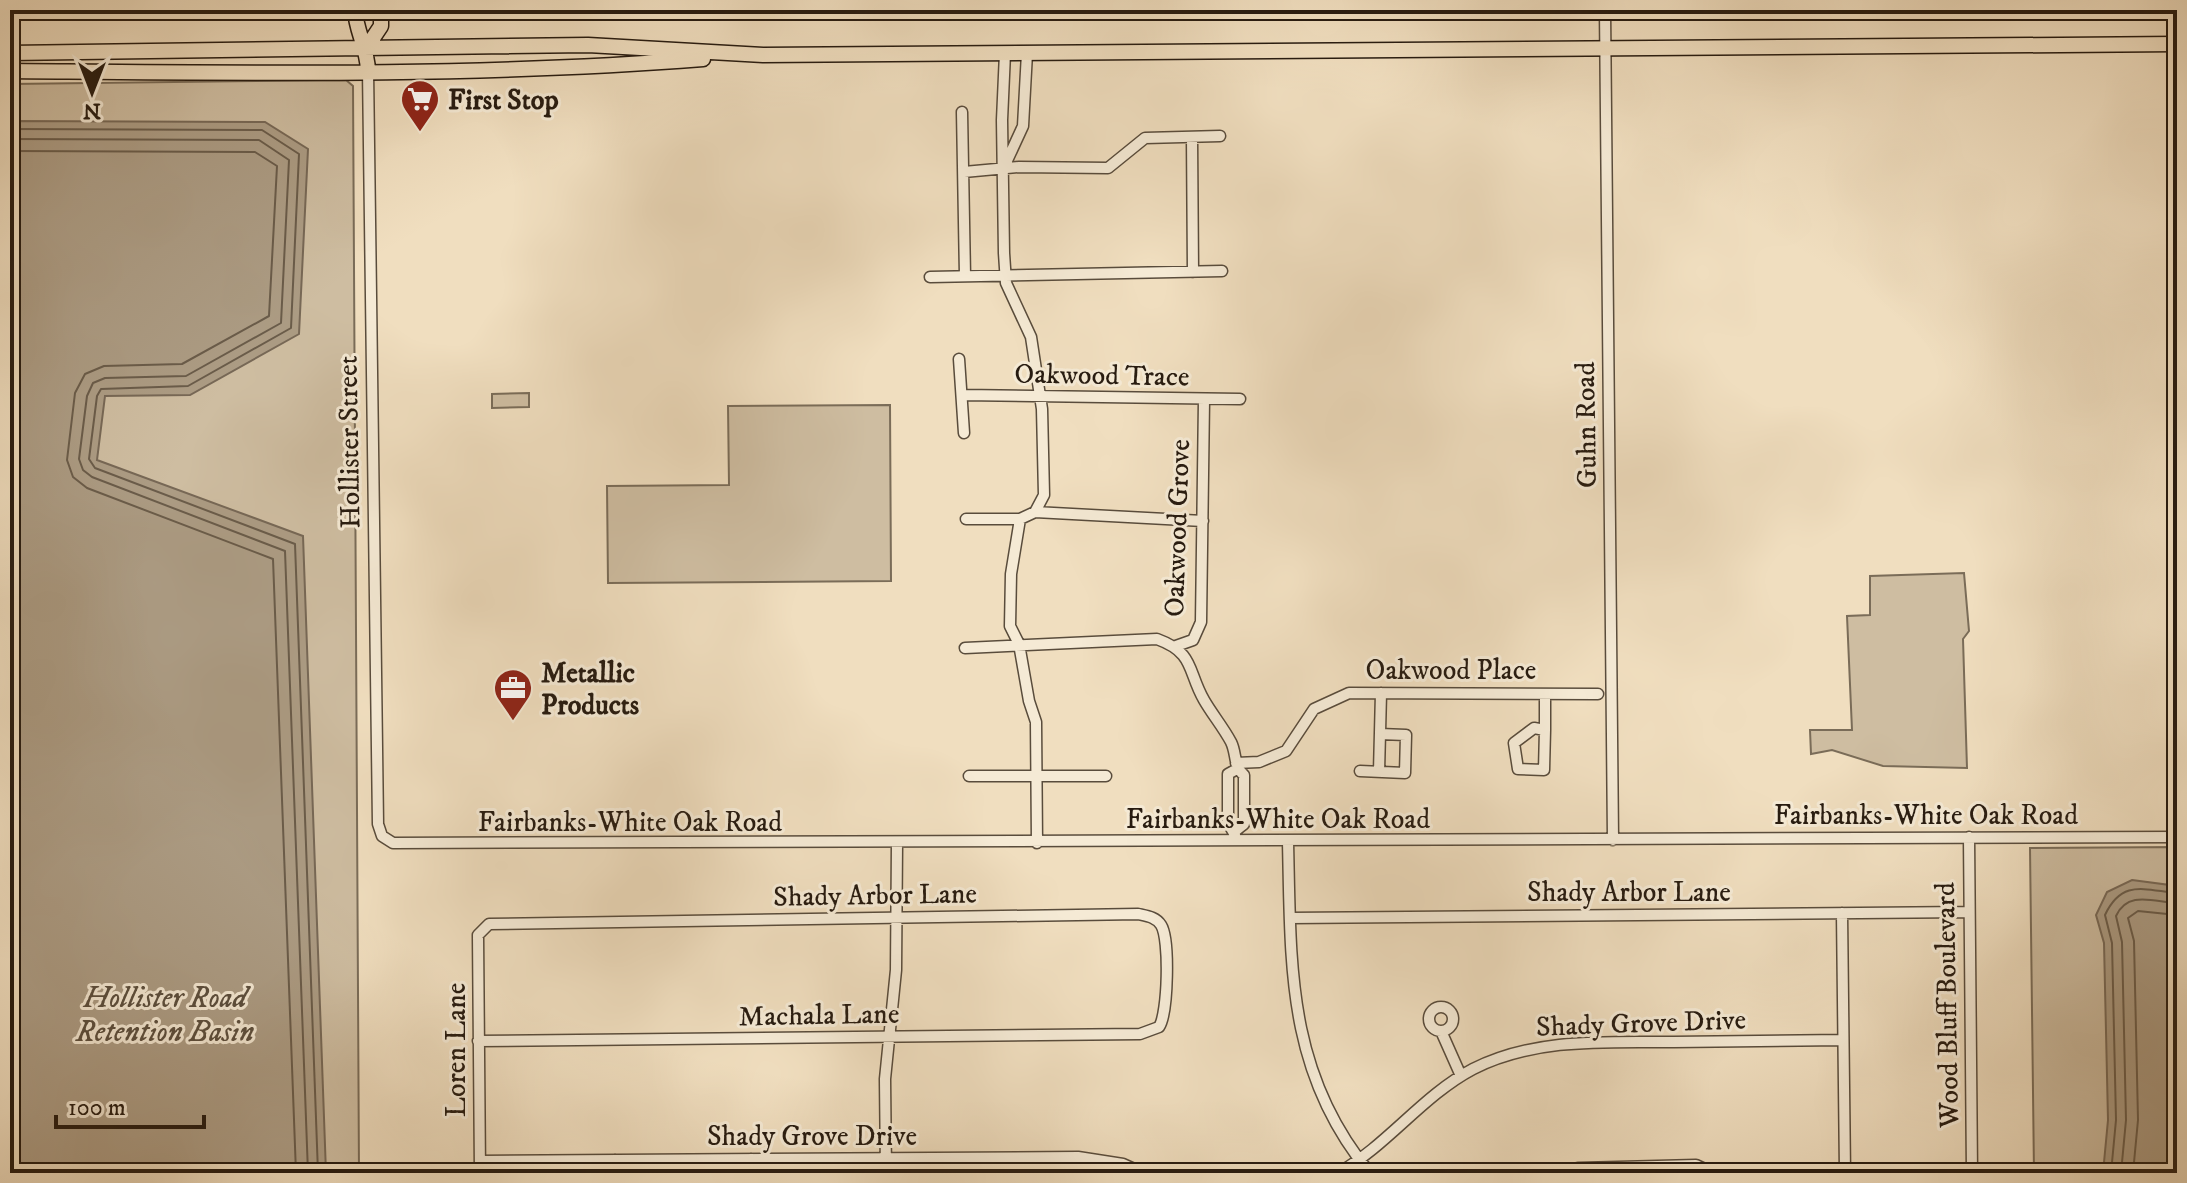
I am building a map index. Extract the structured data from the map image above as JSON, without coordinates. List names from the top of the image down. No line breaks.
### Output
{"streets":{"main road":["Hollister Street"],"street":["Oakwood Trace","Guhn Road","Oakwood Grove","Oakwood Place","Fairbanks-White Oak Road","Shady Arbor Lane","Wood Bluff Boulevard","Machala Lane","Shady Grove Drive","Loren Lane"]},"crossings":[["Oakwood Trace","Oakwood Grove"],["Guhn Road","Fairbanks-White Oak Road"],["Hollister Street","Fairbanks-White Oak Road"],["Fairbanks-White Oak Road","Wood Bluff Boulevard"],["Shady Arbor Lane","Wood Bluff Boulevard"],["Shady Arbor Lane","Machala Lane"],["Shady Arbor Lane","Loren Lane"],["Machala Lane","Loren Lane"],["Shady Grove Drive","Loren Lane"]],"water":["Hollister Road Retention Basin"],"places":{"supermarket":["First Stop"],"office":["Metallic Products"]},"scale_bar":"100 m","north":"bottom"}
